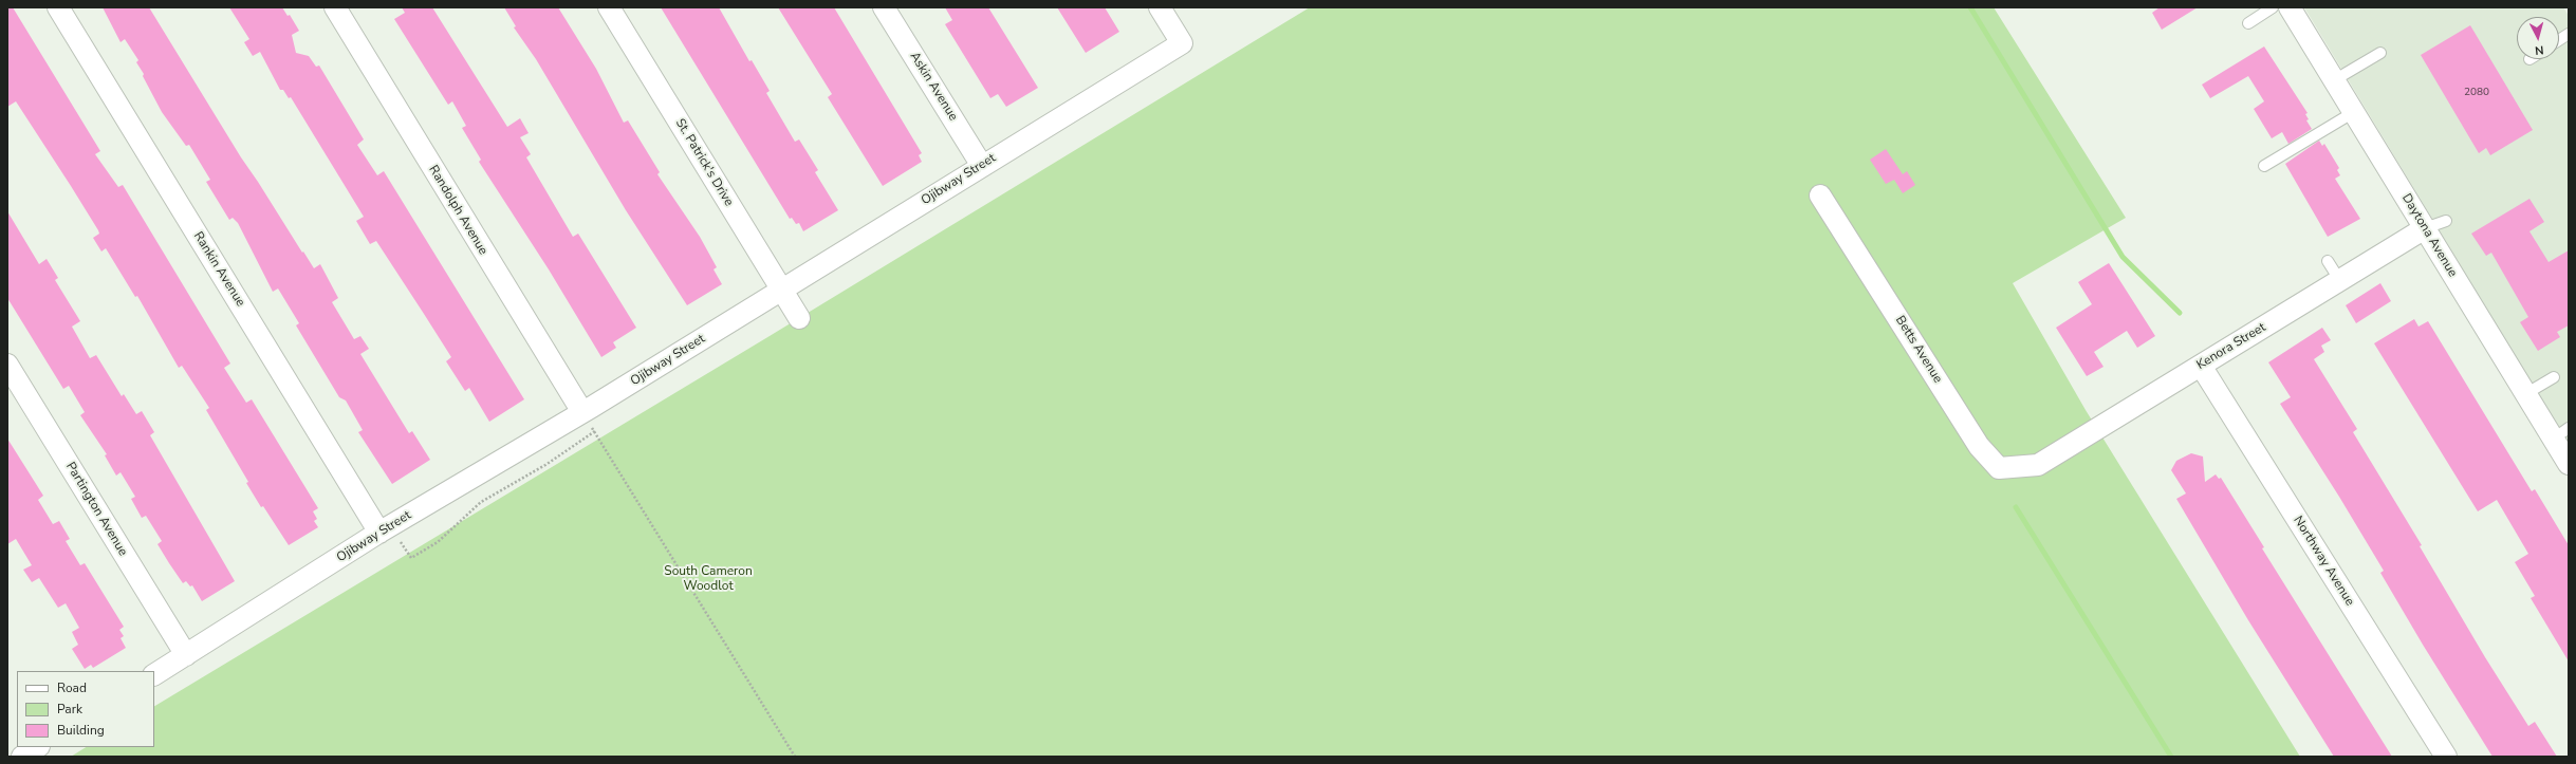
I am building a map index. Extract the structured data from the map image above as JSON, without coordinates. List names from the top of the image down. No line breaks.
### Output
{"streets":{"street":["Askin Avenue","St. Patrick's Drive","Ojibway Street","Randolph Avenue","Daytona Avenue","Rankin Avenue","Kenora Street","Betts Avenue","Partington Avenue","Northway Avenue"]},"crossings":[["Askin Avenue","Ojibway Street"],["St. Patrick's Drive","Ojibway Street"],["Ojibway Street","Randolph Avenue"],["Ojibway Street","Rankin Avenue"],["Ojibway Street","Partington Avenue"],["Daytona Avenue","Kenora Street"],["Kenora Street","Betts Avenue"],["Kenora Street","Northway Avenue"]],"parks":["South Cameron Woodlot"],"house_numbers":["2080"],"legend":["Road","Park","Building"],"north":"bottom"}
